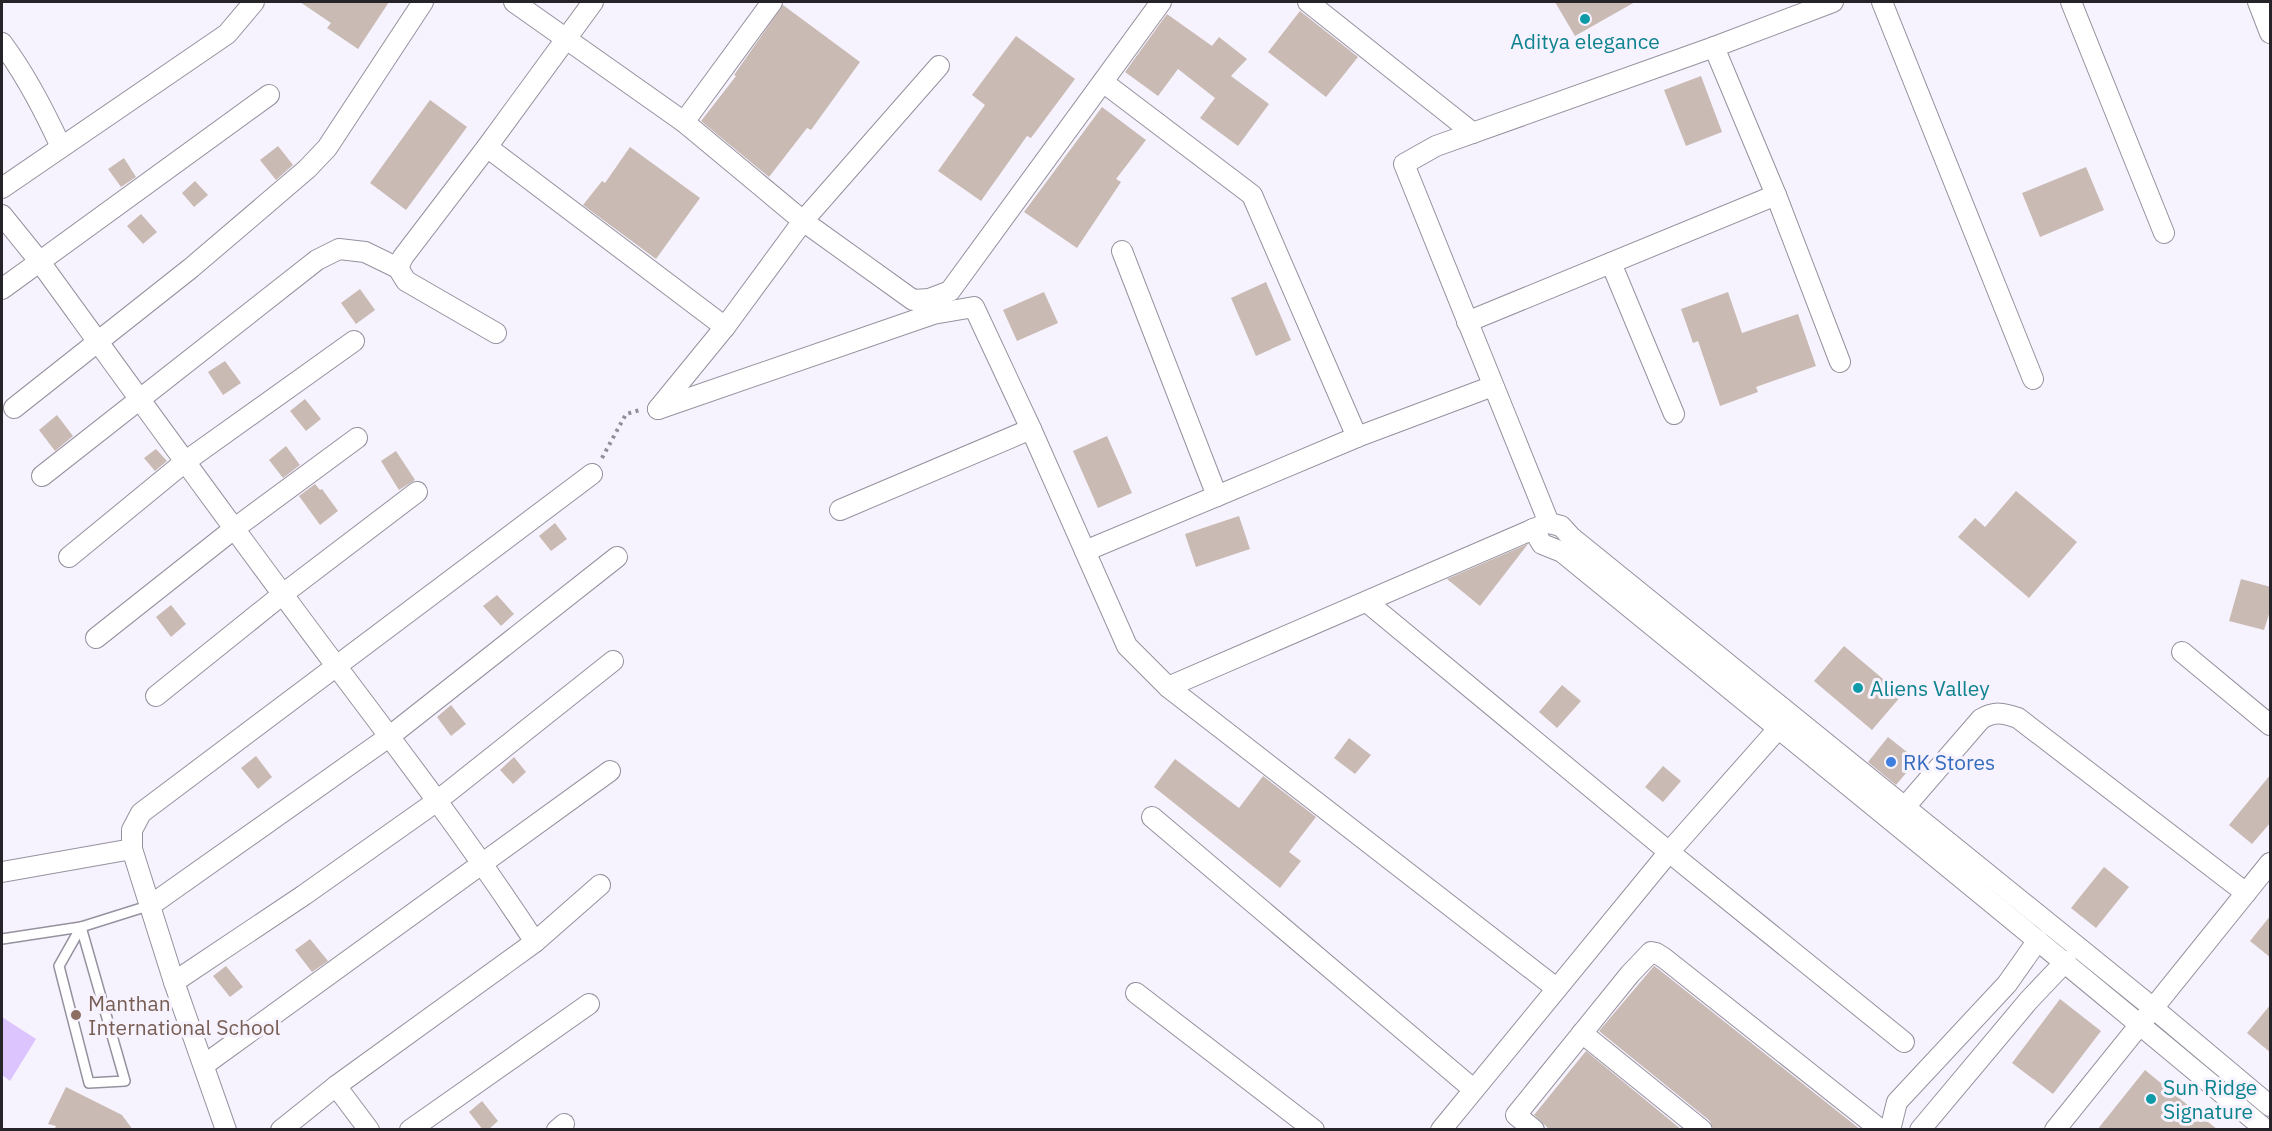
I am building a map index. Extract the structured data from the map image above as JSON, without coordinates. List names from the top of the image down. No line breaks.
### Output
{"places":["Aditya elegance","Aliens Valley","RK Stores","Manthan International School","Sun Ridge Signature"]}
